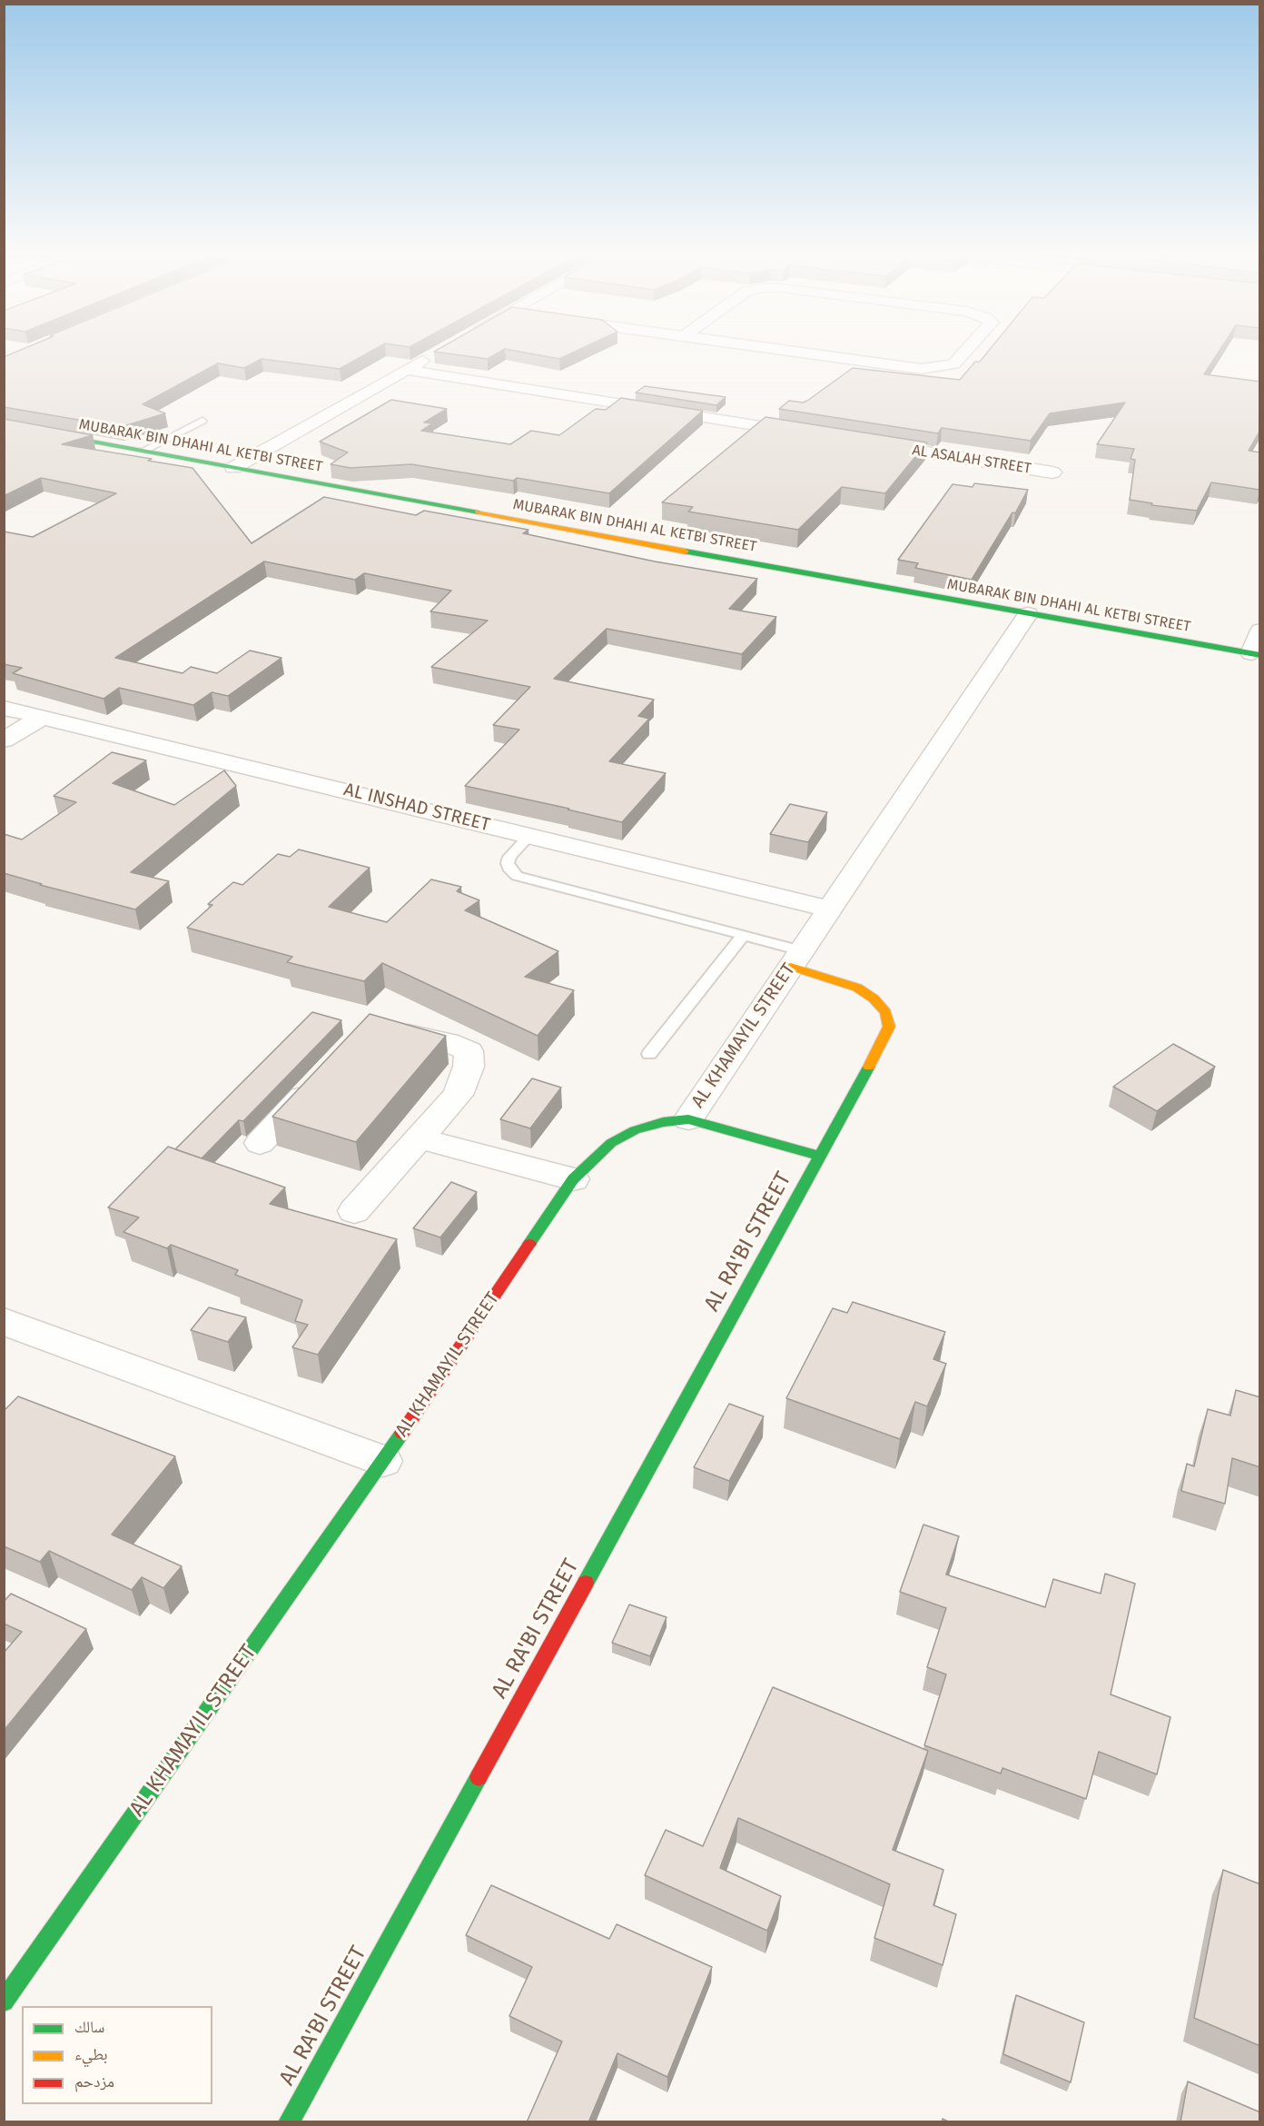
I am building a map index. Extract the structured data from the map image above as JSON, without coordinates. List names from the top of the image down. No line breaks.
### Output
{"streets":{"street":["MUBARAK BIN DHAHI AL KETBI STREET","AL ASALAH STREET","AL INSHAD STREET","AL KHAMAYIL STREET","AL RA'BI STREET"]},"crossings":[["MUBARAK BIN DHAHI AL KETBI STREET","AL KHAMAYIL STREET"],["AL INSHAD STREET","AL KHAMAYIL STREET"],["AL KHAMAYIL STREET","AL RA'BI STREET"]],"legend":["سالك","بطيء","مزدحم"]}
